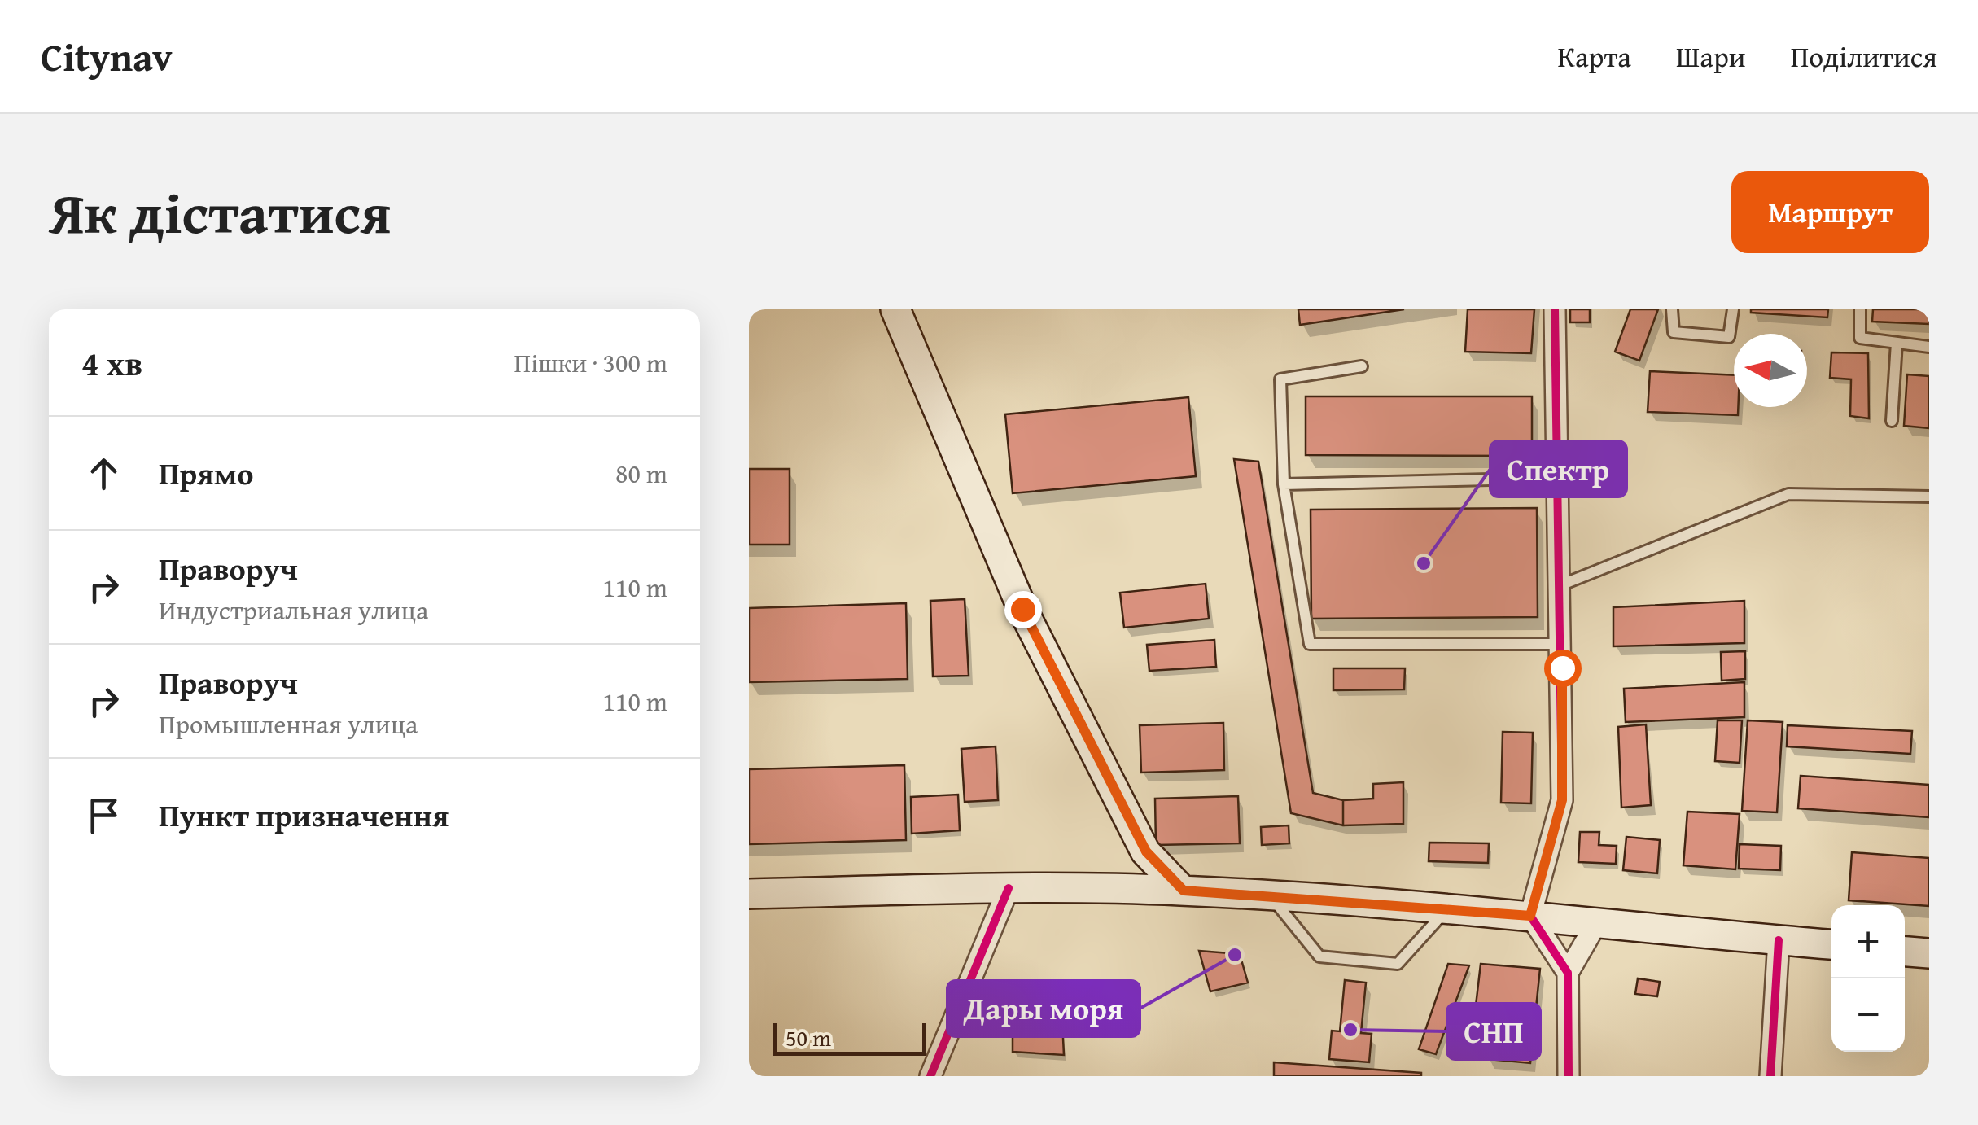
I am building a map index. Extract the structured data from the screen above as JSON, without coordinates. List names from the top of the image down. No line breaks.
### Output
{"places":["Спектр","Дары моря","СНП"],"scale_bar":"50 m","north":"left","page":{"header":"Citynav","nav":["Карта","Шари","Поділитися"],"title":"Як дістатися","buttons":"Маршрут","heading":["4 хв","Пішки · 300 m"],"list":[["Прямо","80 m"],["Праворуч","Индустриальная улица","110 m"],["Праворуч","Промышленная улица","110 m"],"Пункт призначення"],"map_buttons":["+","−"],"scale":"50 m"}}
